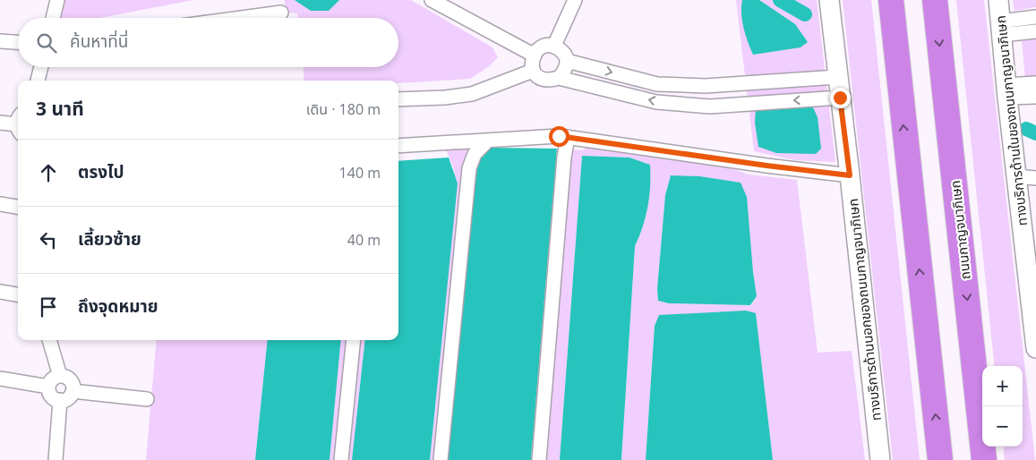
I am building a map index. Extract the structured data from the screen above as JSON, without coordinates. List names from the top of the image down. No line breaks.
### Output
{"streets":{"highway":["ถนนกาญจนาภิเษก"],"main road":["ทางบริการด้านในของถนนกาญจนาภิเษก","ทางบริการด้านนอกของถนนกาญจนาภิเษก"]},"page":{"search":"ค้นหาที่นี่","heading":["3 นาที","เดิน · 180 m"],"list":[["ตรงไป","140 m"],["เลี้ยวซ้าย","40 m"],"ถึงจุดหมาย"],"map_buttons":["+","−"]}}
